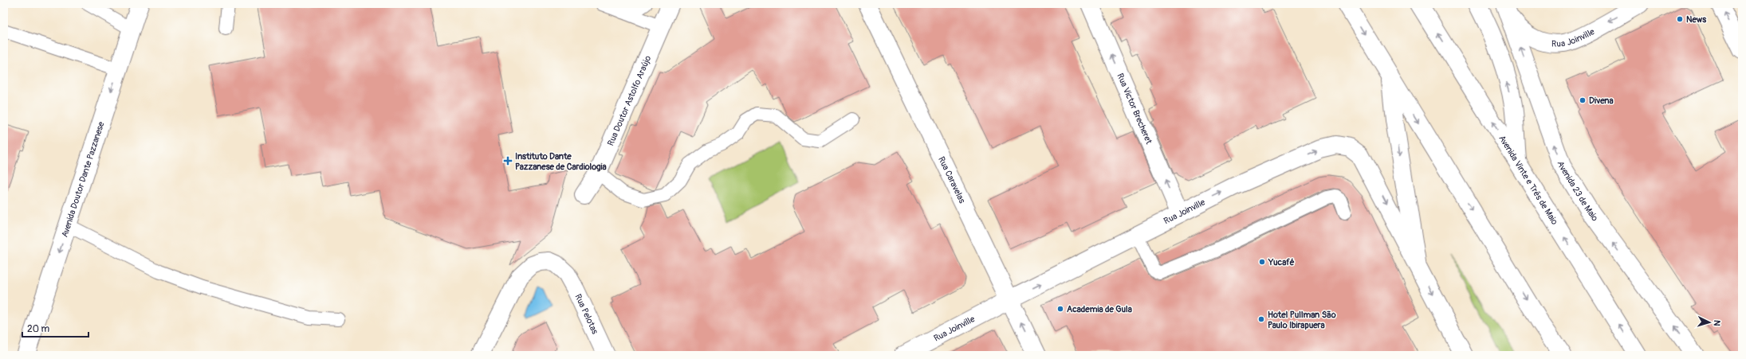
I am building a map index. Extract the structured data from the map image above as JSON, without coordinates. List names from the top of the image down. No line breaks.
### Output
{"streets":{"main road":["Rua Joinville","Rua Doutor Astolfo Araújo","Rua Victor Brecheret","Avenida Doutor Dante Pazzanese","Rua Caravelas","Avenida Vinte e Três de Maio","Avenida 23 de Maio","Rua Pelotas"]},"crossings":[["Rua Joinville","Rua Victor Brecheret"],["Rua Joinville","Rua Caravelas"],["Rua Joinville","Avenida 23 de Maio"]],"one_way":["Rua Victor Brecheret","Avenida Doutor Dante Pazzanese"],"places":{"other":["News","Divena","Yucafé","Academia de Gula","Hotel Pullman São Paulo Ibirapuera"],"health":["Instituto Dante Pazzanese de Cardiologia"]},"scale_bar":"20 m","north":"right"}
